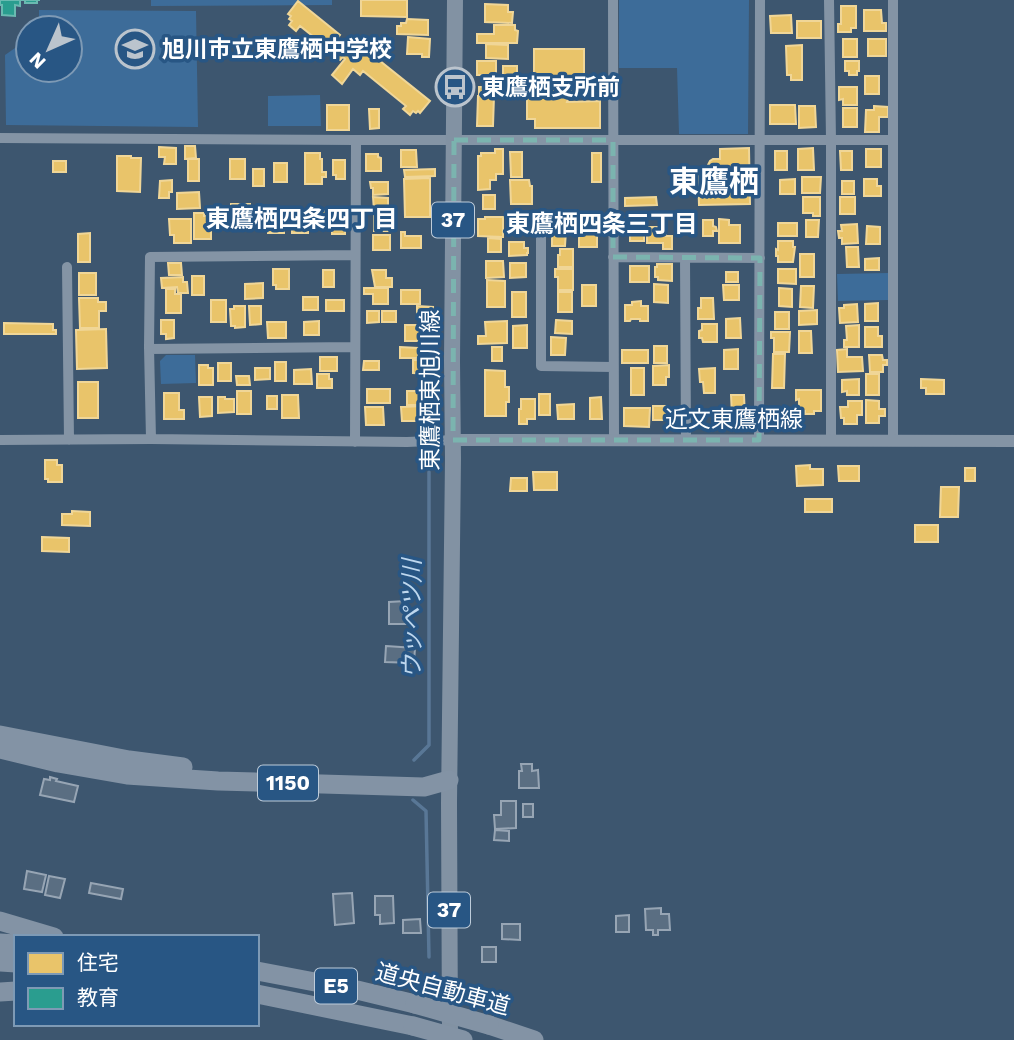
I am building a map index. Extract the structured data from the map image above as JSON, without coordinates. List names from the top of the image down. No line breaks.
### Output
{"streets":{"highway":["1150","E5","道央自動車道"],"main road":["37","東鷹栖東旭川線"],"street":["近文東鷹栖線"]},"crossings":[["37","東鷹栖東旭川線"],["37","1150"],["東鷹栖東旭川線","近文東鷹栖線"],["東鷹栖東旭川線","1150"]],"districts":["東鷹栖","東鷹栖四条四丁目","東鷹栖四条三丁目"],"water":["ウッペツ川"],"places":{"school or university":["旭川市立東鷹栖中学校"],"bus stop":["東鷹栖支所前"]},"legend":["住宅","教育"],"north":"bottom left"}
